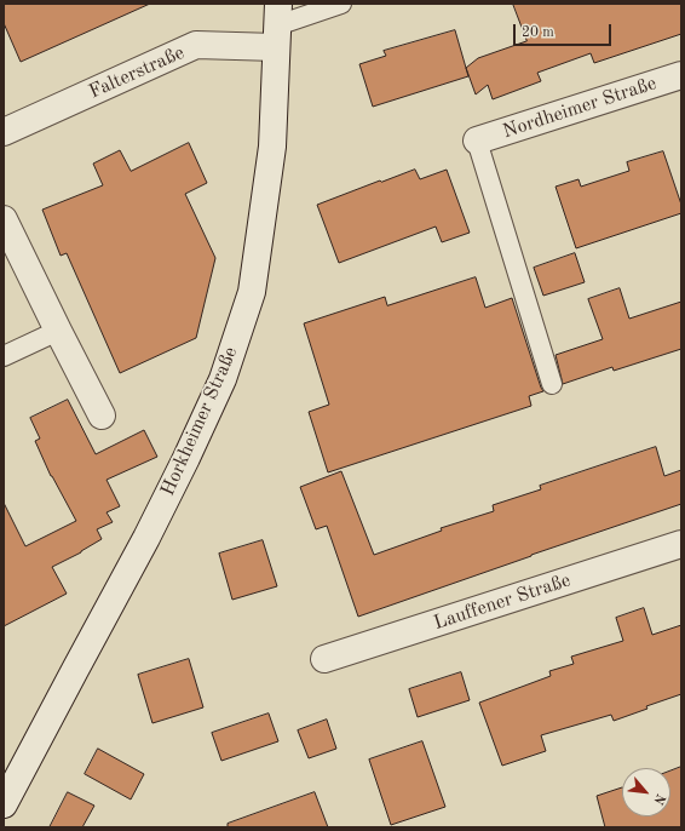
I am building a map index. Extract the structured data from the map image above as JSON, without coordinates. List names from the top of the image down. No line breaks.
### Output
{"streets":{"street":["Falterstraße","Nordheimer Straße","Horkheimer Straße","Lauffener Straße"]},"crossings":[["Falterstraße","Horkheimer Straße"]],"scale_bar":"20 m","north":"bottom right"}
